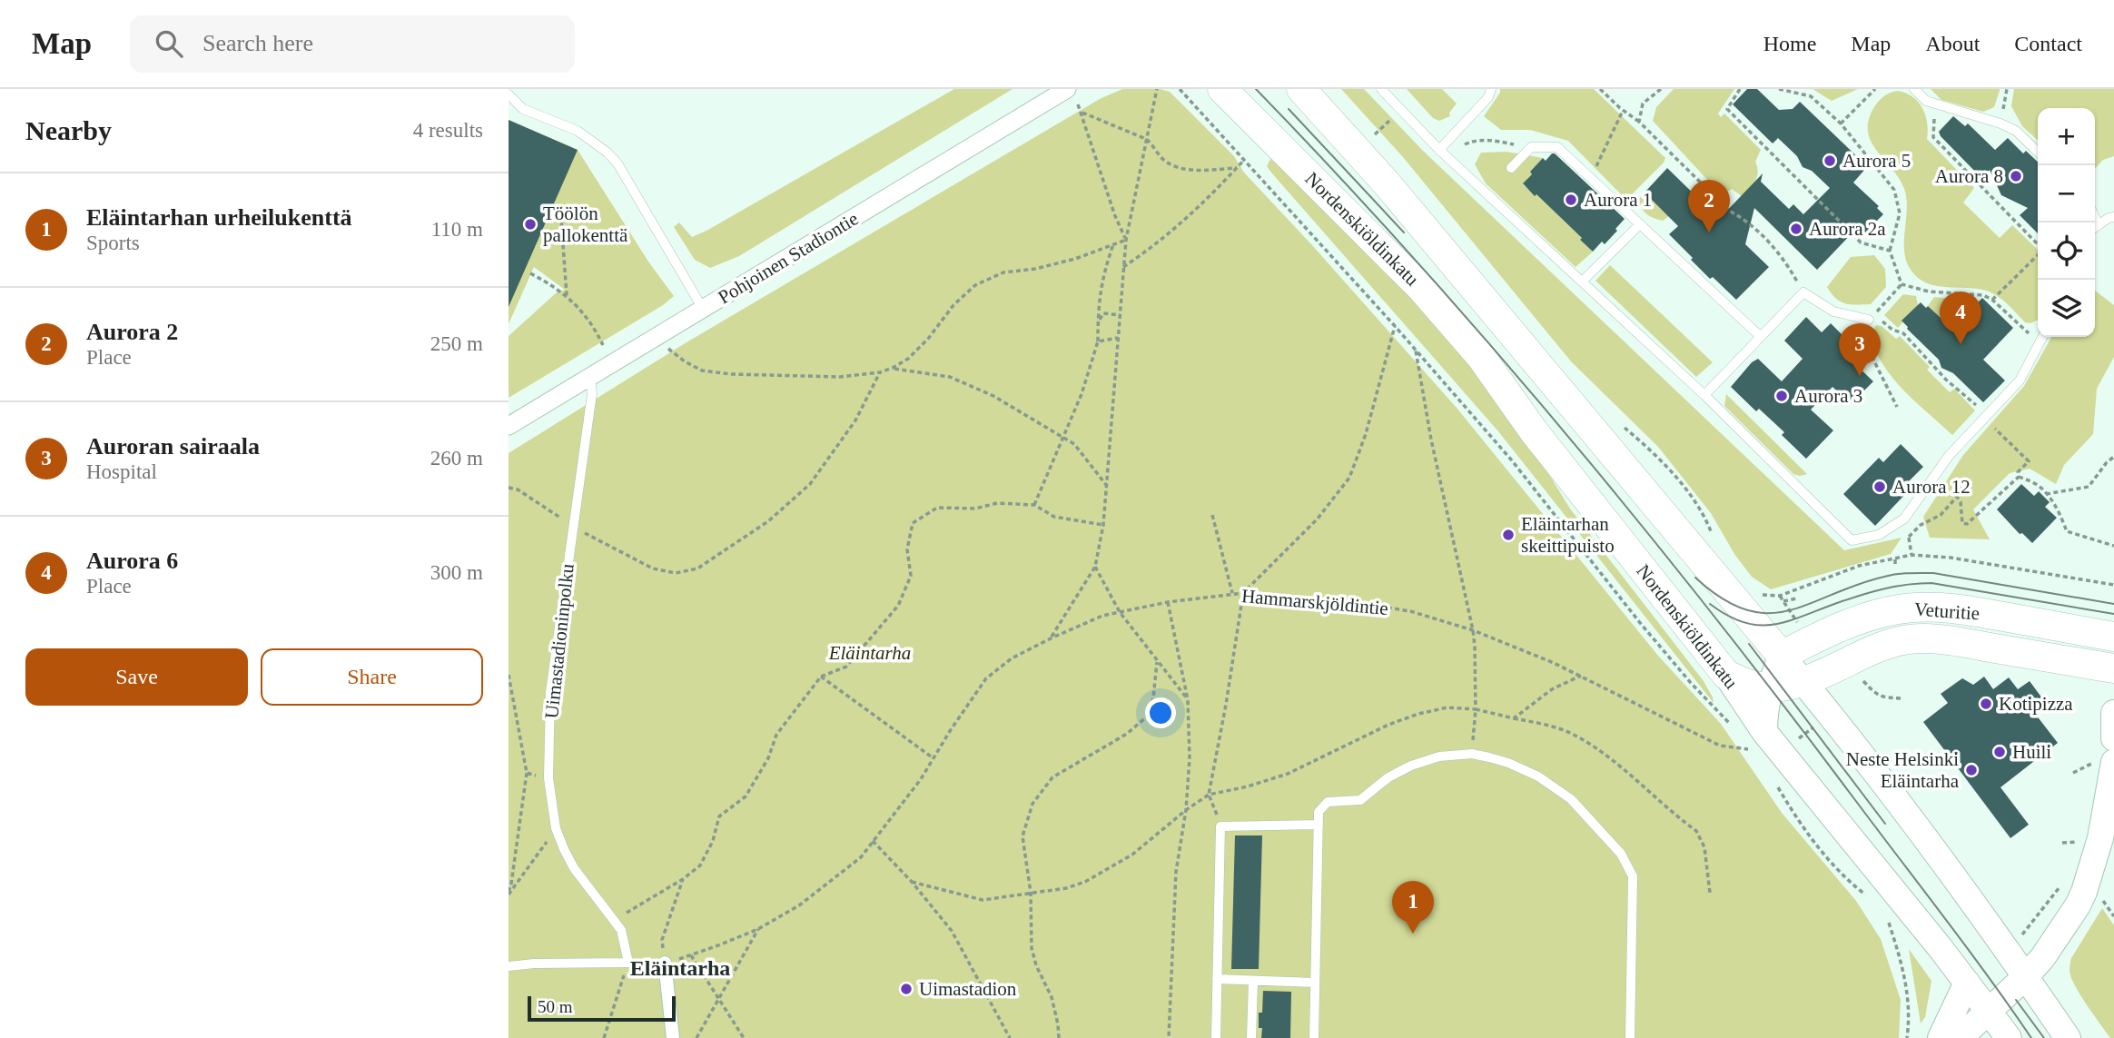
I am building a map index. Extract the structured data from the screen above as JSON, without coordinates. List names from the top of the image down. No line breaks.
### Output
{"streets":{"main road":["Nordenskiöldinkatu","Veturitie"],"street":["Pohjoinen Stadiontie"],"lane":["Uimastadioninpolku"],"path":["Hammarskjöldintie"]},"crossings":[["Nordenskiöldinkatu","Hammarskjöldintie"],["Nordenskiöldinkatu","Veturitie"],["Pohjoinen Stadiontie","Uimastadioninpolku"]],"districts":["Eläintarha"],"parks":["Eläintarha"],"places":["Aurora 5","Aurora 8","Aurora 1","Töölön pallokenttä","Aurora 2a","Aurora 3","Aurora 12","Eläintarhan skeittipuisto","Kotipizza","Huili","Neste Helsinki Eläintarha","Uimastadion"],"scale_bar":"50 m","page":{"header":"Map","search":"Search here","nav":["Home","Map","About","Contact"],"heading":["Nearby","4 results"],"map_buttons":["+","−"],"list":[{"mark":"1","name":"Eläintarhan urheilukenttä","note":"Sports","value":"110 m"},{"mark":"2","name":"Aurora 2","note":"Place","value":"250 m"},{"mark":"3","name":"Auroran sairaala","note":"Hospital","value":"260 m"},{"mark":"4","name":"Aurora 6","note":"Place","value":"300 m"}],"pins":["2","4","3","1"],"buttons":["Save","Share"],"scale":"50 m"}}
